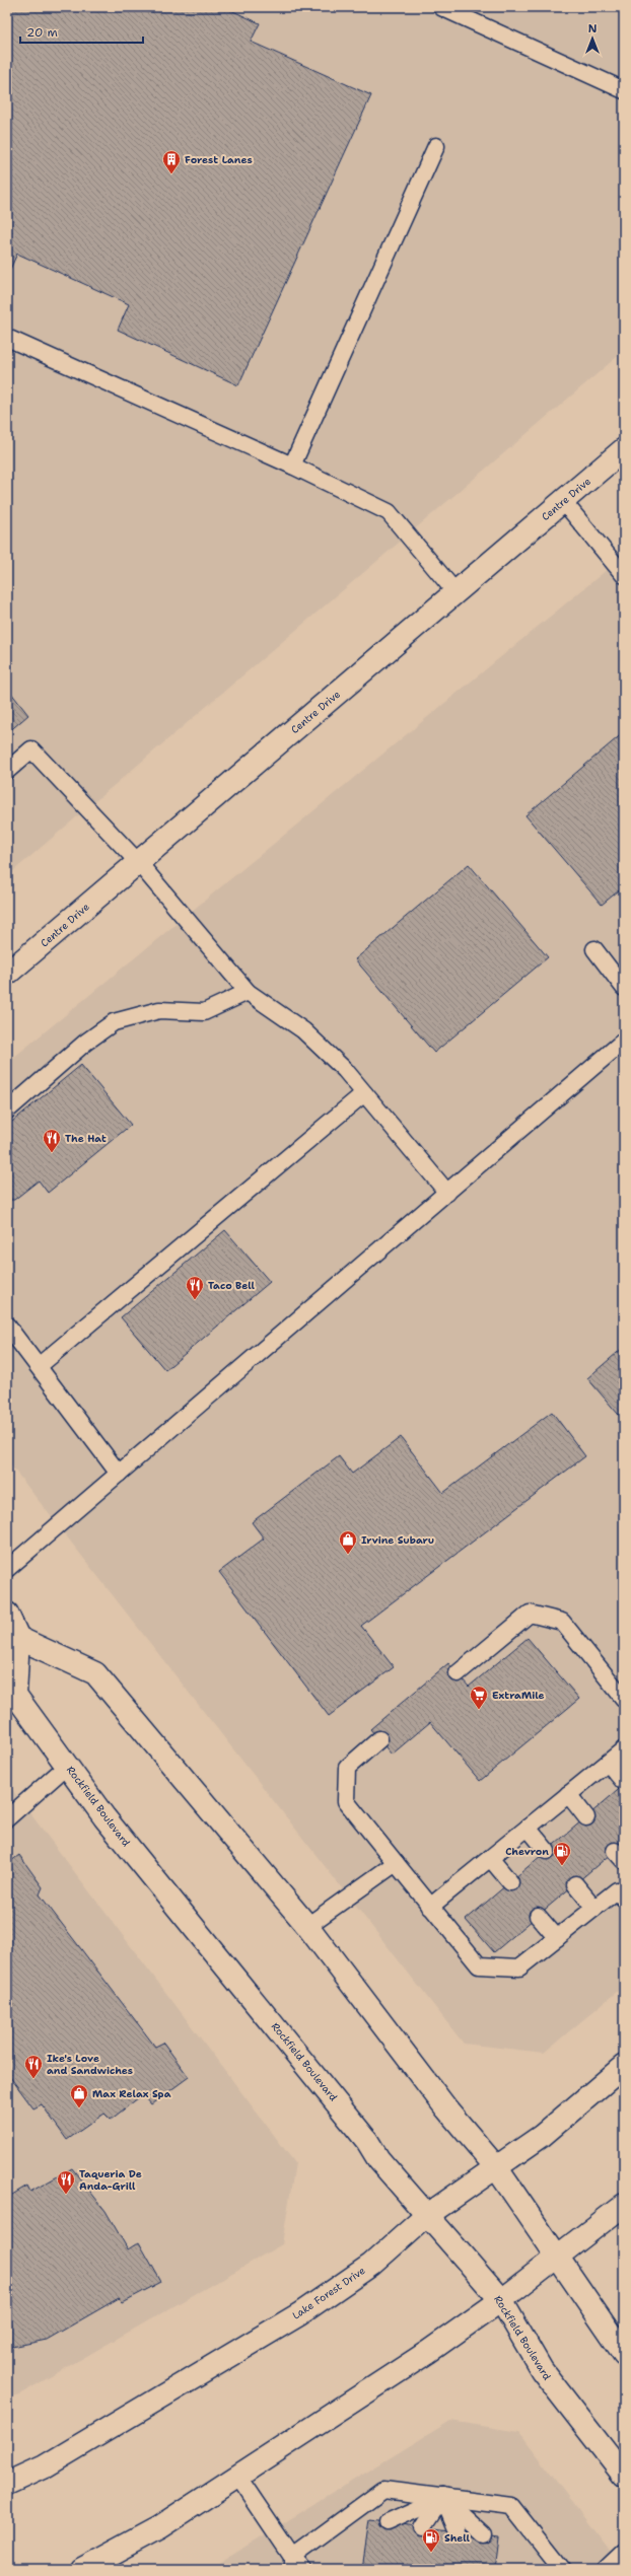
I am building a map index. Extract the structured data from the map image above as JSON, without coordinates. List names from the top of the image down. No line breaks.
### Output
{"streets":{"main road":["Centre Drive","Rockfield Boulevard","Lake Forest Drive"]},"crossings":[["Rockfield Boulevard","Lake Forest Drive"]],"places":{"building":["Forest Lanes"],"restaurant":["The Hat","Taco Bell","Ike's Love and Sandwiches","Taqueria De Anda-Grill"],"shop":["Irvine Subaru","Max Relax Spa"],"supermarket":["ExtraMile"],"fuel station":["Chevron","Shell"]},"scale_bar":"20 m","north":"top"}
